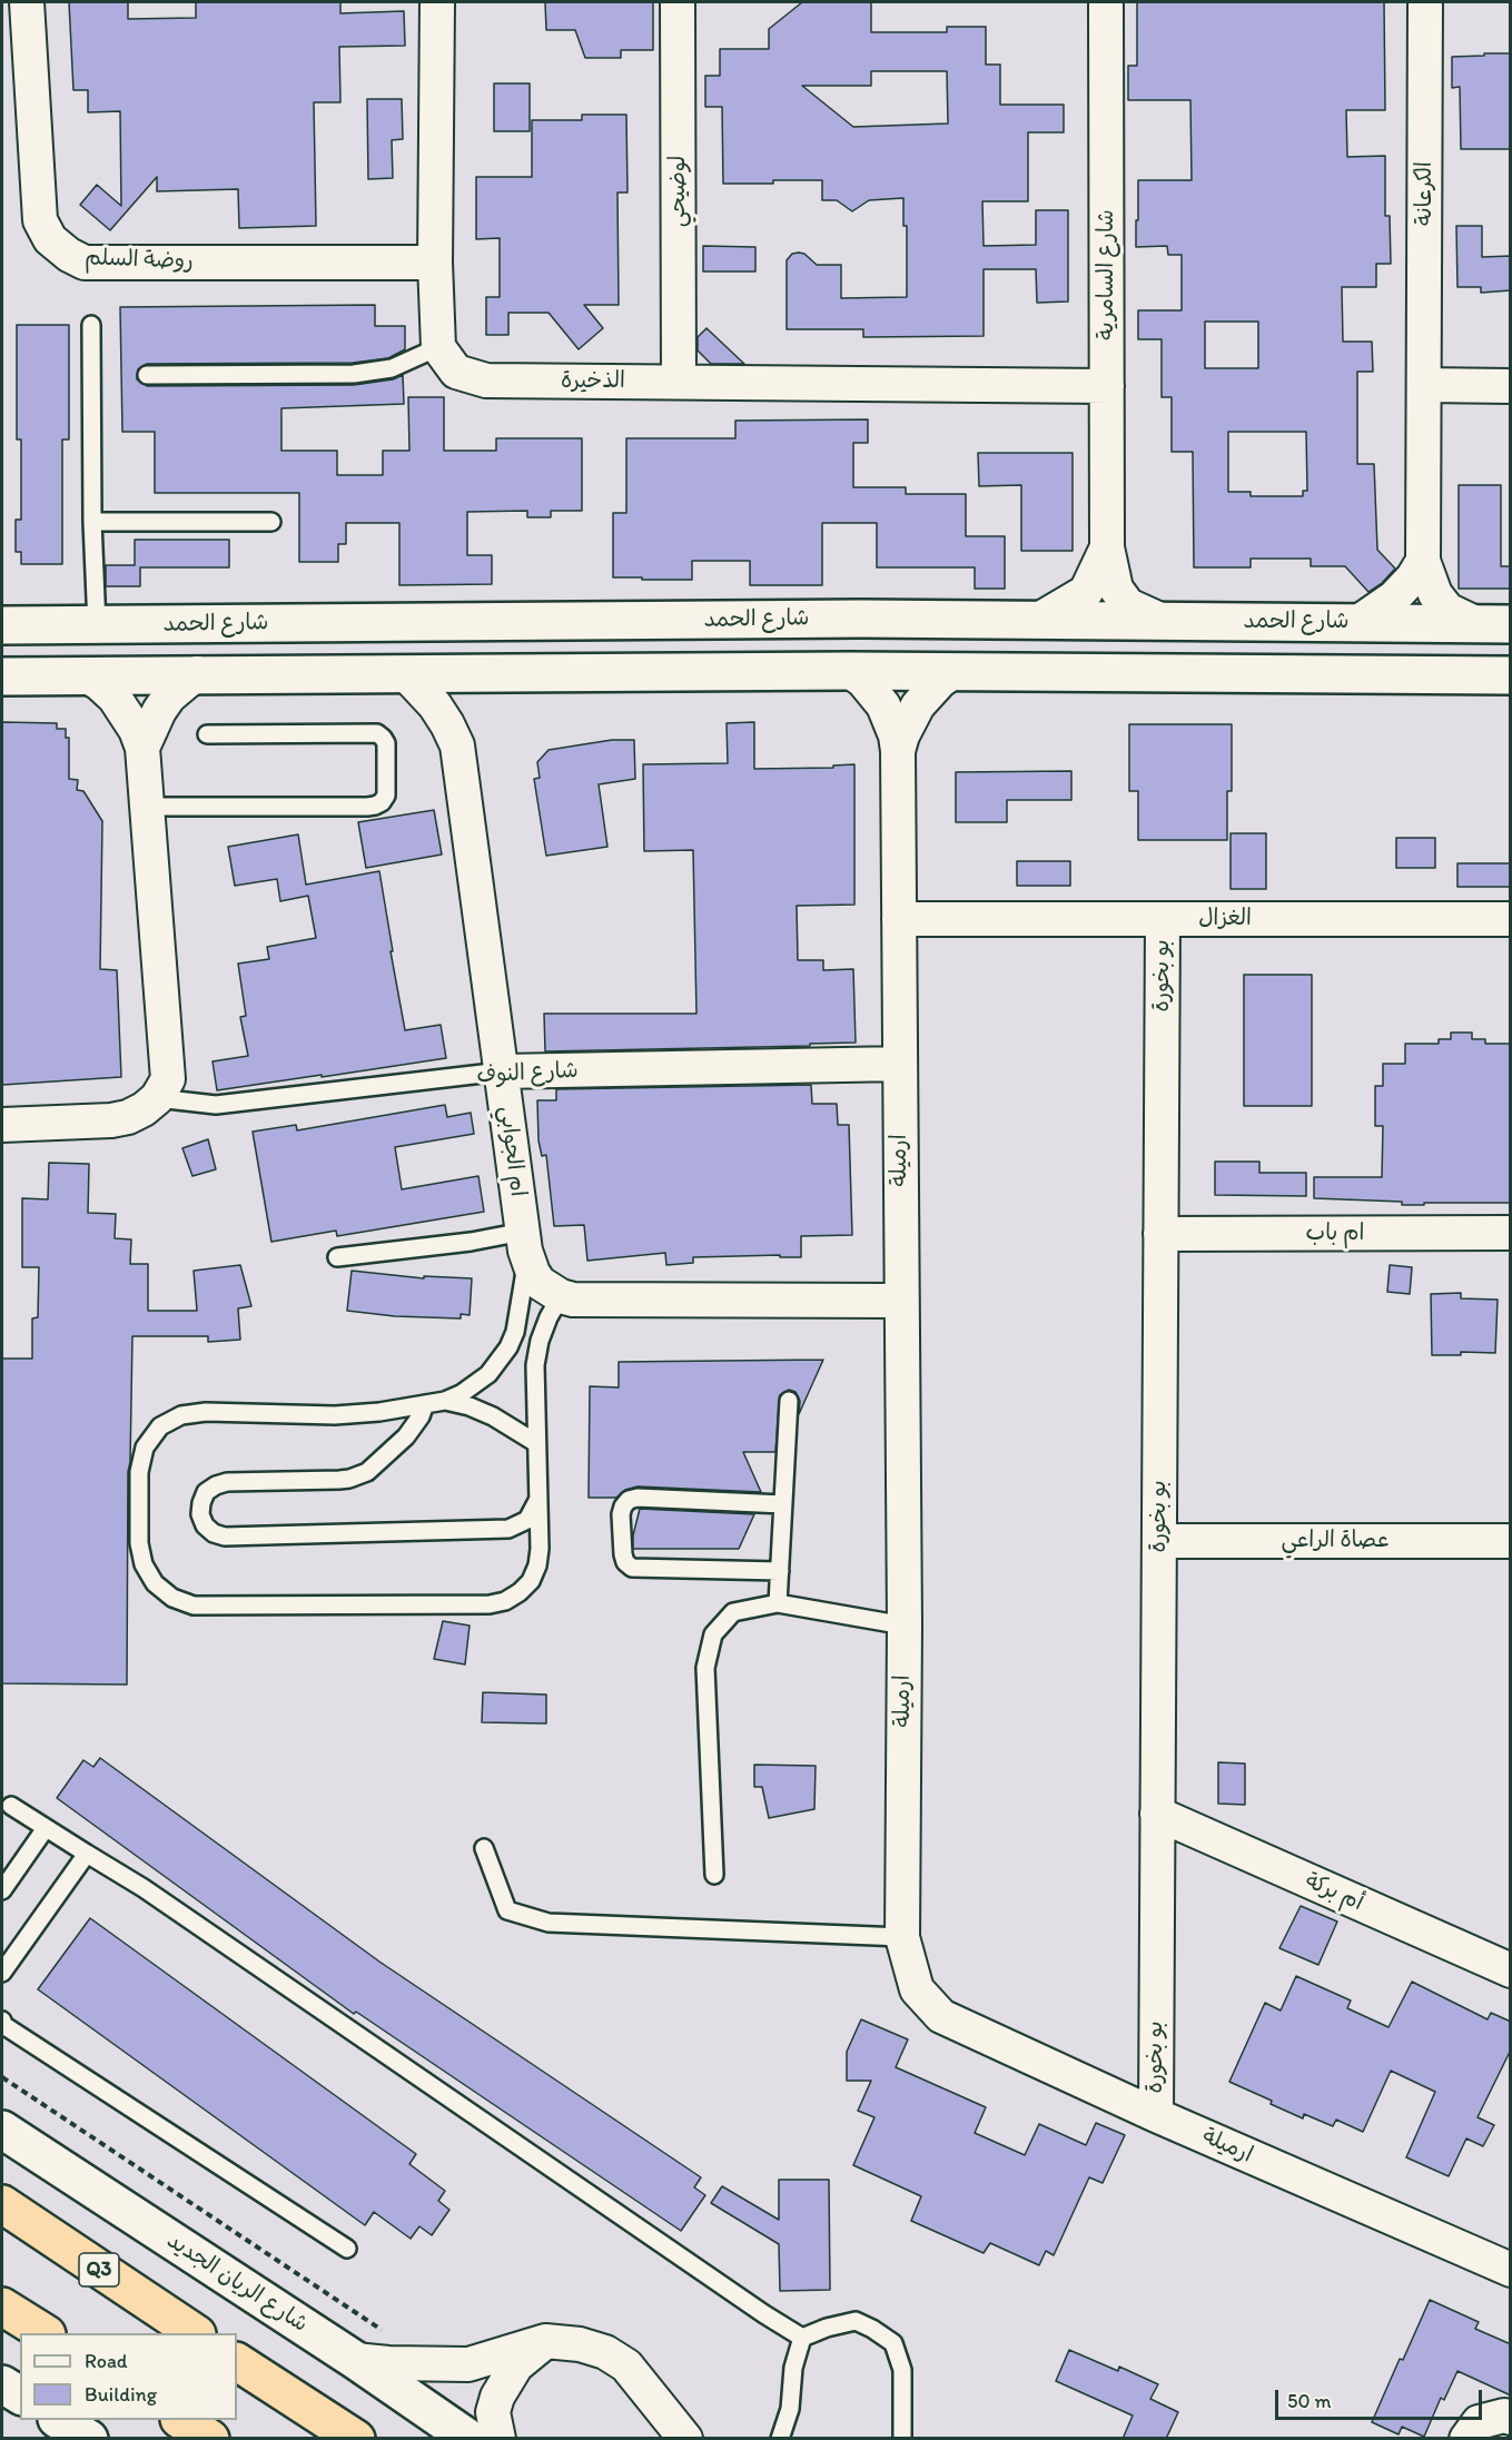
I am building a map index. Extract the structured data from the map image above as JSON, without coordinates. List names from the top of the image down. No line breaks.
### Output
{"streets":{"highway":["Q3"],"street":["لوضيحي","الكرعانة","روضة السلم","شارع السامرية","الذخيرة","شارع الحمد","الغزال","بو بخورة","شارع النوف","ام الجوابي","ارميلة","ام باب","عصاة الراعي","أم بركة","شارع الريان الجديد"]},"crossings":[["لوضيحي","الذخيرة"],["الكرعانة","شارع الحمد"],["شارع السامرية","الذخيرة"],["شارع السامرية","شارع الحمد"],["الغزال","بو بخورة"],["الغزال","ارميلة"],["بو بخورة","ارميلة"],["بو بخورة","ام باب"],["بو بخورة","عصاة الراعي"],["بو بخورة","أم بركة"],["شارع النوف","ام الجوابي"],["شارع النوف","ارميلة"]],"legend":["Road","Building"],"scale_bar":"50 m"}
